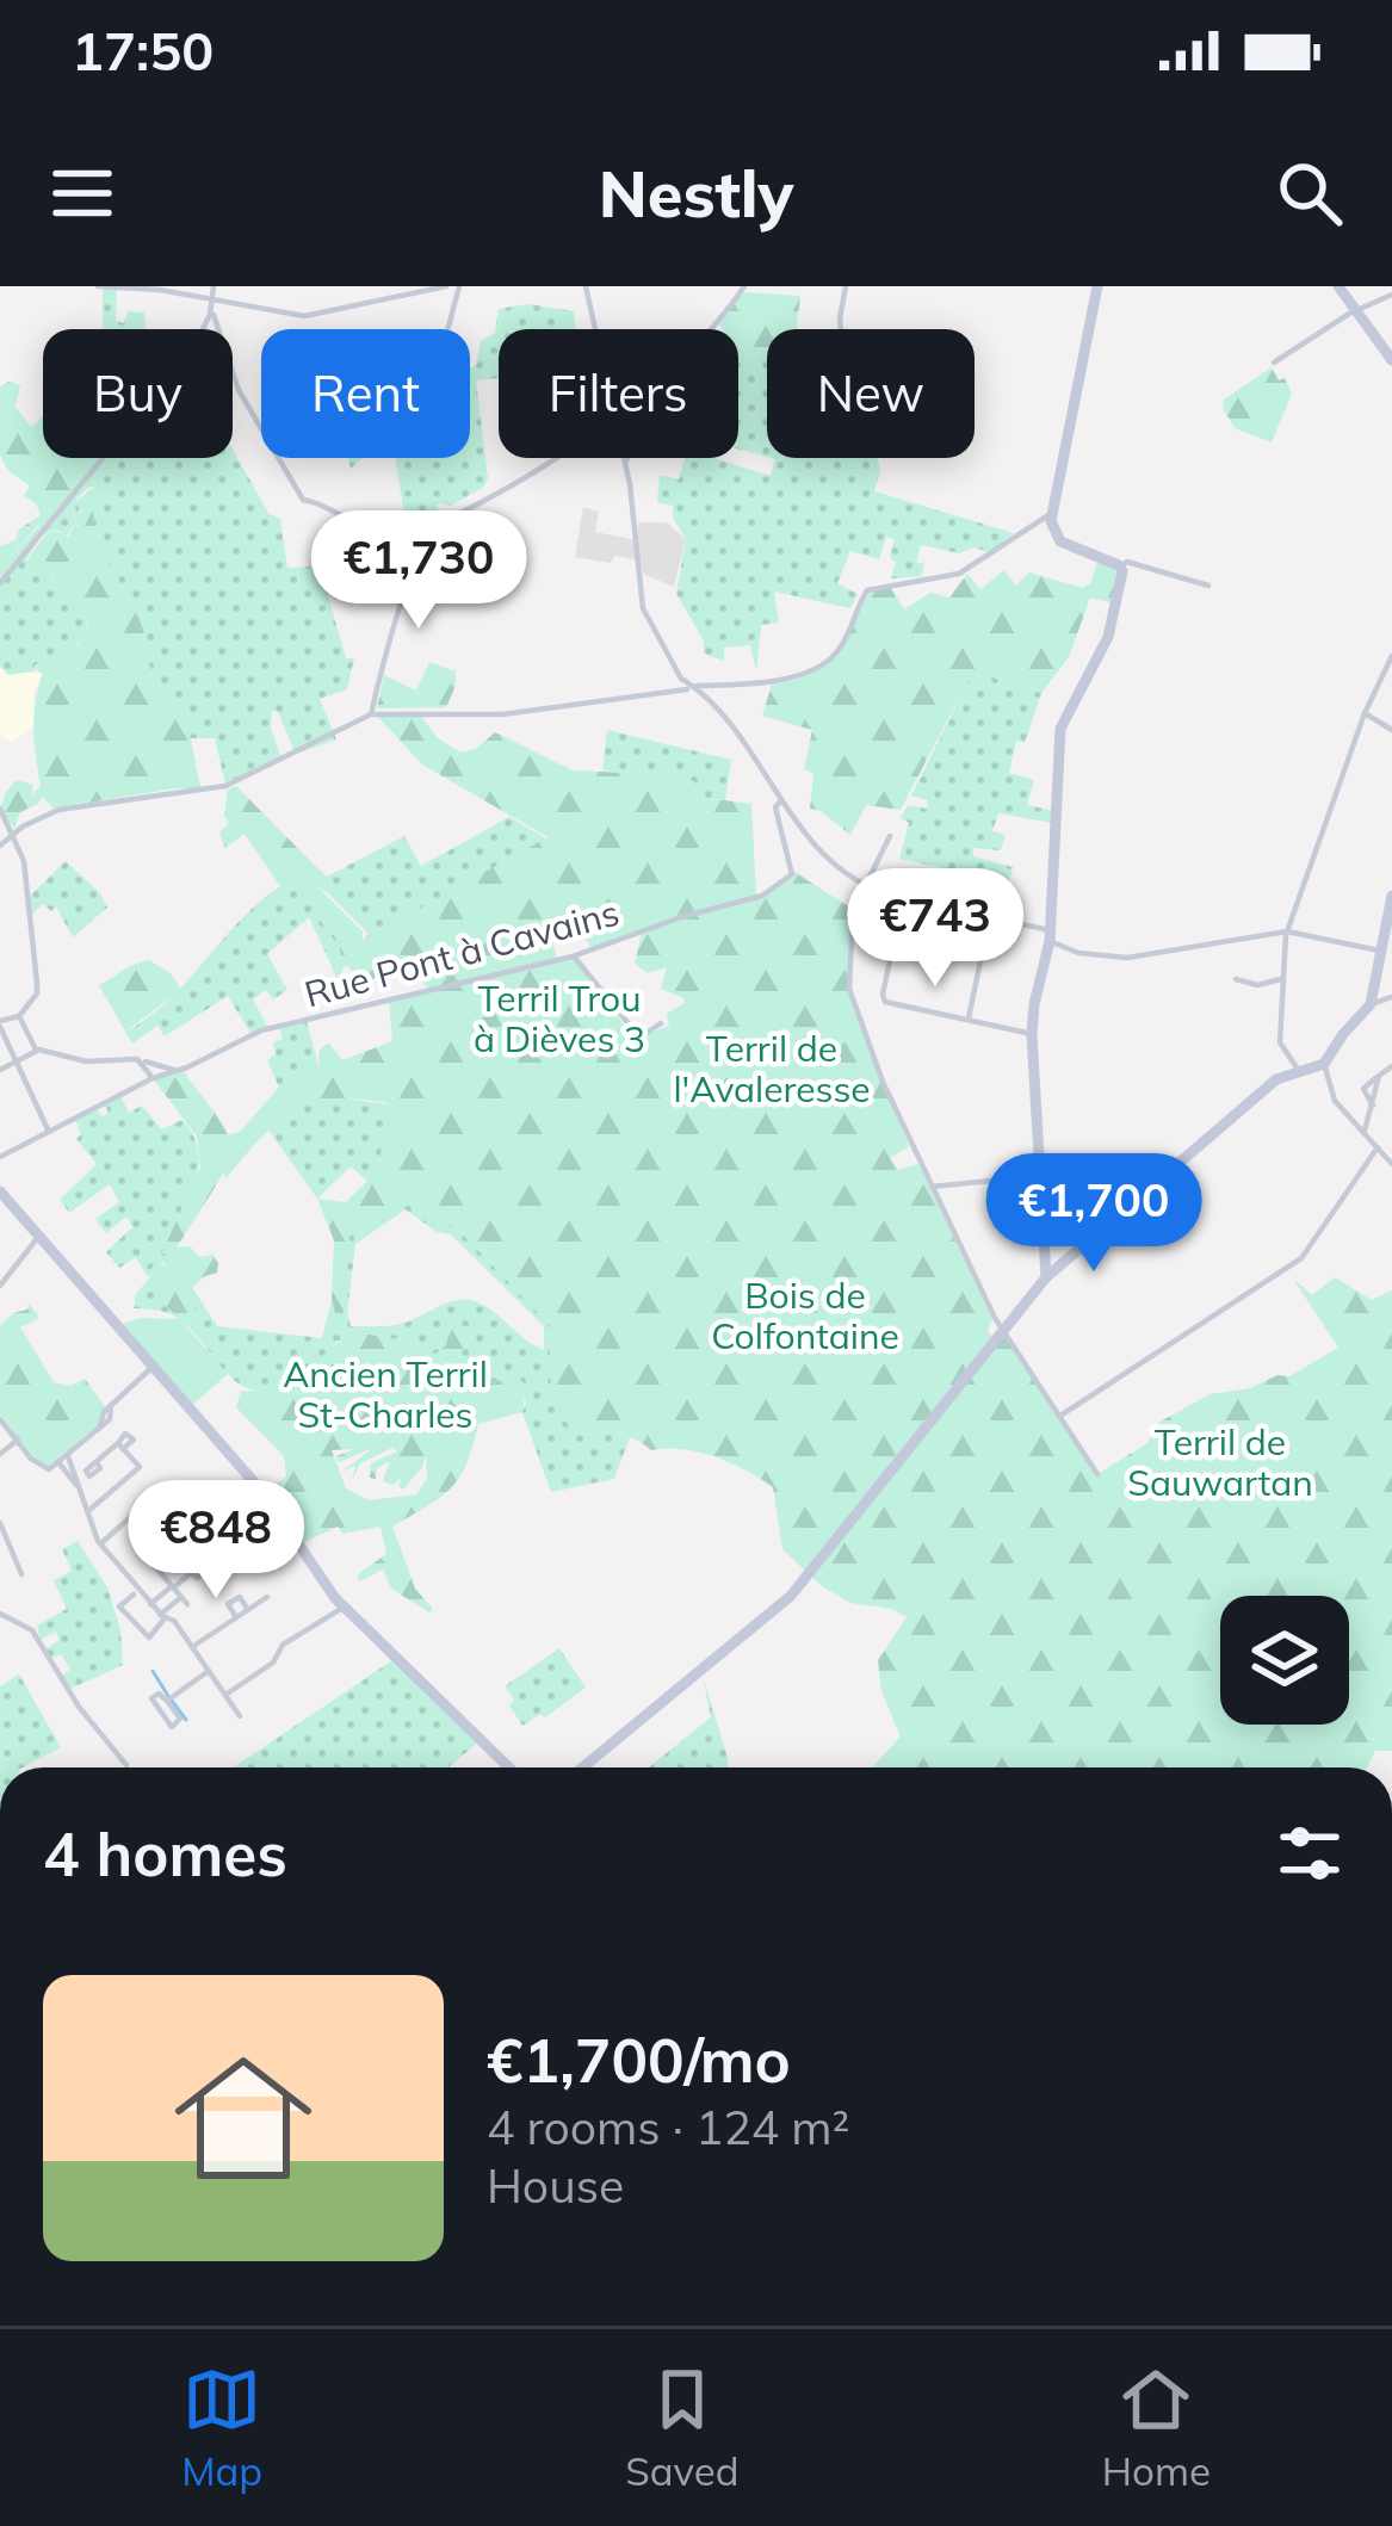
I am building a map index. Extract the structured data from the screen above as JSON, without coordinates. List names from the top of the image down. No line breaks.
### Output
{"streets":{"street":["Rue Pont à Cavains"]},"parks":["Terril Trou à Dièves 3","Terril de l'Avaleresse","Bois de Colfontaine","Ancien Terril St-Charles","Terril de Sauwartan"],"page":{"status":"17:50","header":"Nestly","chip":["Buy","Rent","Filters","New"],"price":["€1,730","€743","€1,700","€848"],"heading":"4 homes","list":[{"name":"€1,700/mo","note":"4 rooms · 124 m² · House"}],"tabs":["Map","Saved","Home"]}}
